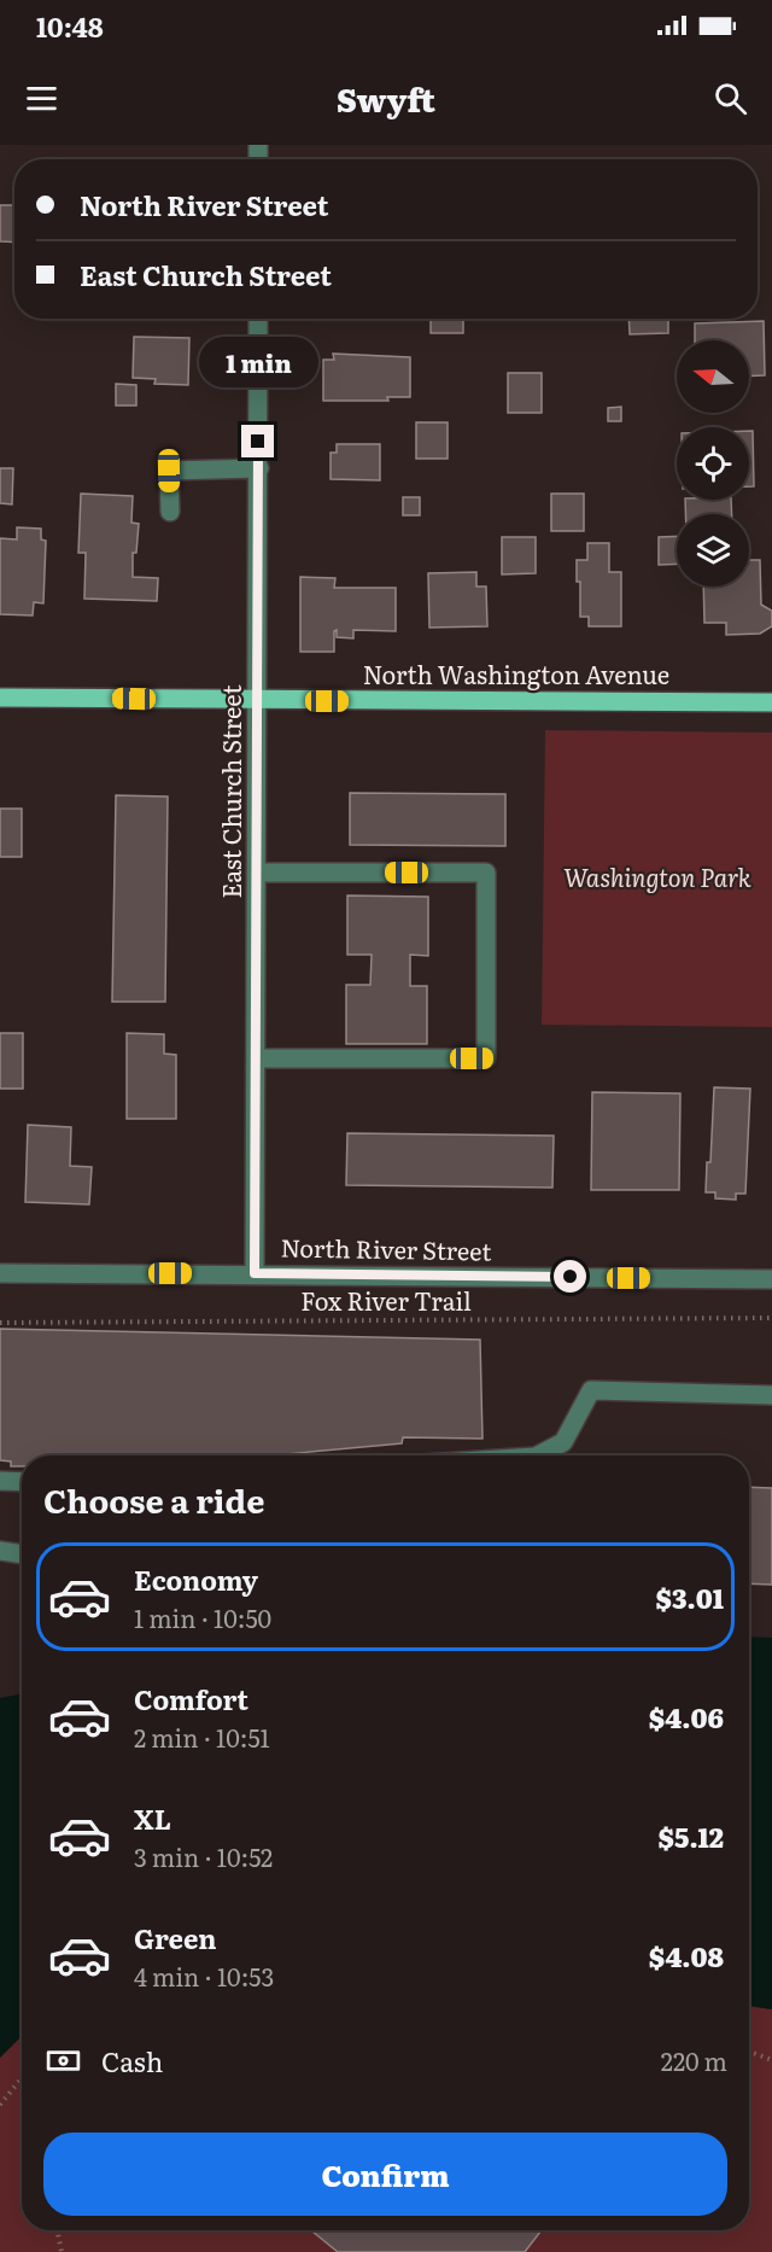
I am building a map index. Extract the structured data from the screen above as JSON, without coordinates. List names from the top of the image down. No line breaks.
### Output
{"streets":{"main road":["North Washington Avenue"],"street":["East Church Street","North River Street"],"path":["Fox River Trail"]},"crossings":[["North Washington Avenue","East Church Street"],["East Church Street","North River Street"]],"parks":["Washington Park"],"north":"left","page":{"status":"10:48","header":"Swyft","banner":["North River Street","East Church Street"],"bubble":"1 min","heading":"Choose a ride","list":[{"name":"Economy","note":"1 min · 10:50","value":"$3.01"},{"name":"Comfort","note":"2 min · 10:51","value":"$4.06"},{"name":"XL","note":"3 min · 10:52","value":"$5.12"},{"name":"Green","note":"4 min · 10:53","value":"$4.08"}],"pay":["Cash","220 m"],"buttons":"Confirm"}}
